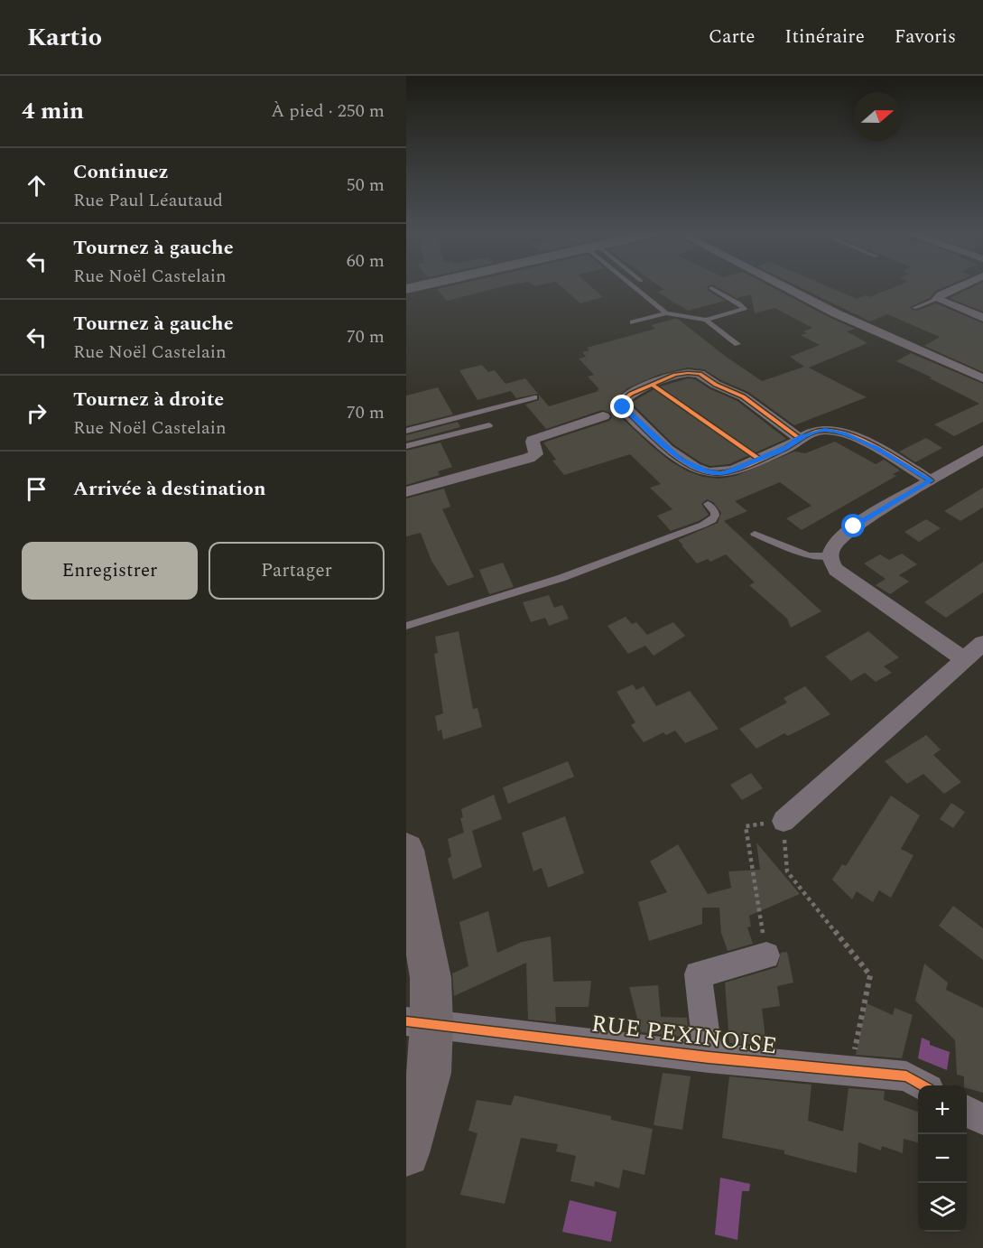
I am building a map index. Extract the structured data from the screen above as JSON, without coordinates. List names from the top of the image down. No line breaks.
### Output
{"streets":{"street":["RUE PEXINOISE"]},"north":"right","page":{"header":"Kartio","nav":["Carte","Itinéraire","Favoris"],"heading":["4 min","À pied · 250 m"],"list":[["Continuez","Rue Paul Léautaud","50 m"],["Tournez à gauche","Rue Noël Castelain","60 m"],["Tournez à gauche","Rue Noël Castelain","70 m"],["Tournez à droite","Rue Noël Castelain","70 m"],"Arrivée à destination"],"buttons":["Enregistrer","Partager"],"map_buttons":["+","−"]}}
